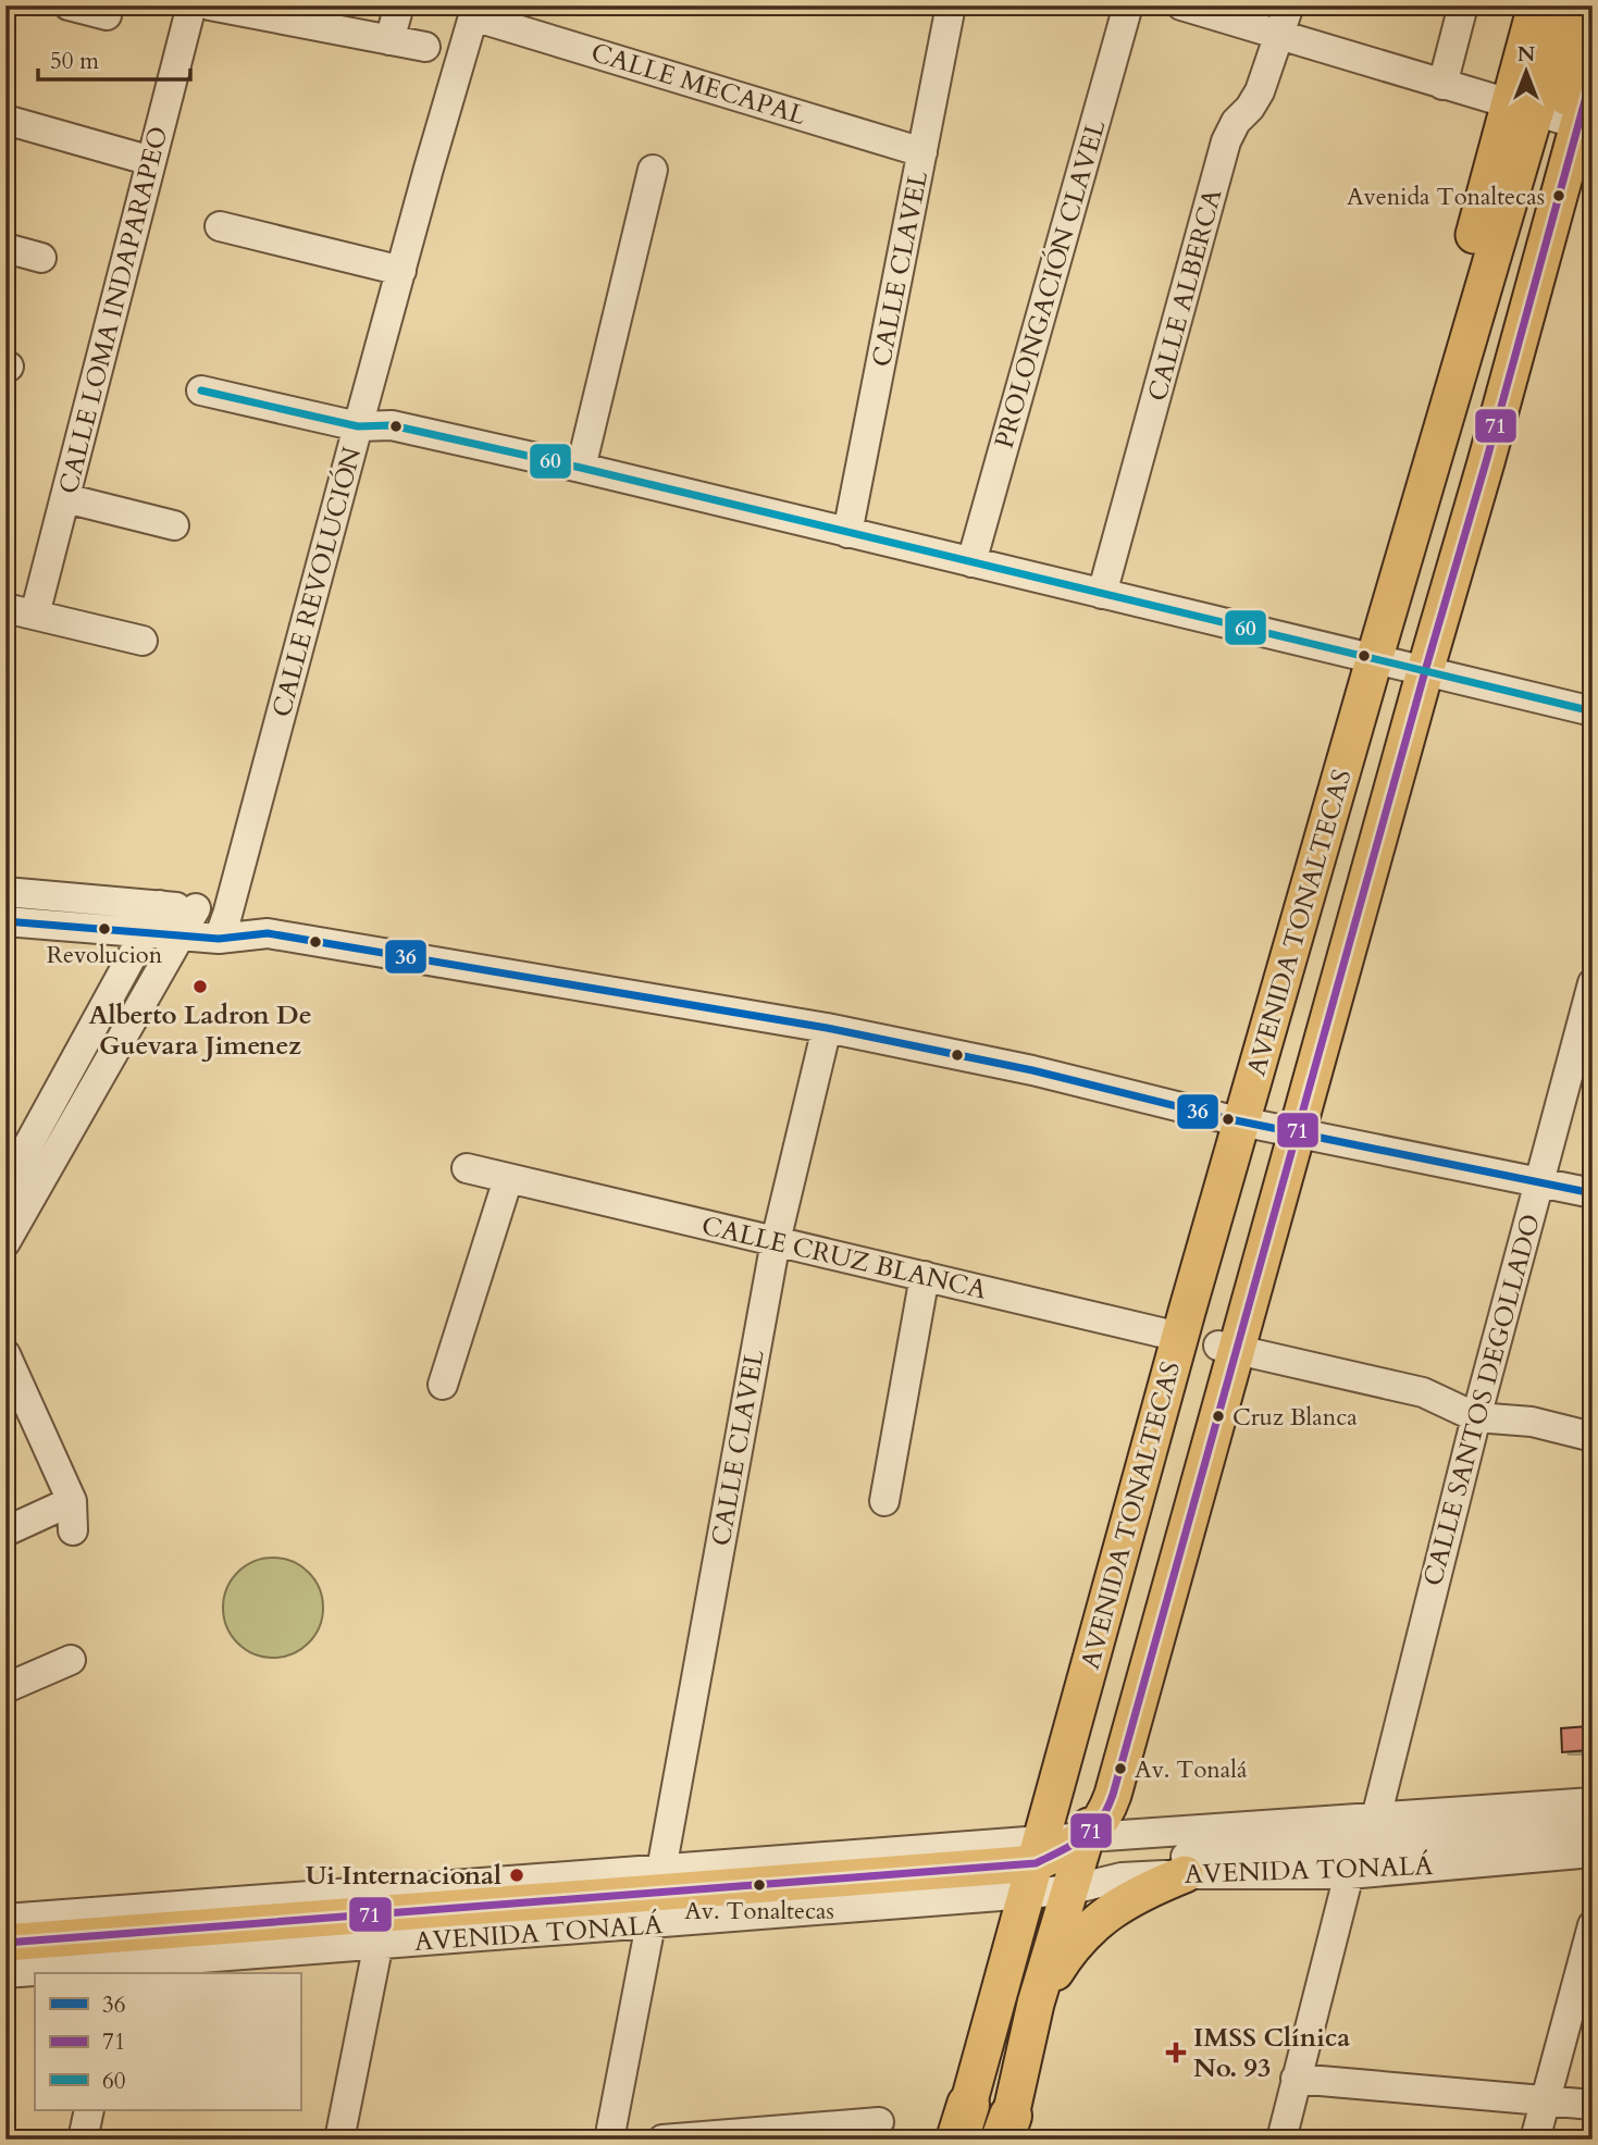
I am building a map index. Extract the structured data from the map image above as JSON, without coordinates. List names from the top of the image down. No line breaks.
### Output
{"streets":{"main road":["AVENIDA TONALTECAS","AVENIDA TONALÁ"],"street":["CALLE MECAPAL","CALLE CLAVEL","PROLONGACIÓN CLAVEL","CALLE ALBERCA","CALLE LOMA INDAPARAPEO","CALLE REVOLUCIÓN","CALLE CRUZ BLANCA","CALLE SANTOS DEGOLLADO"]},"crossings":[["CALLE MECAPAL","CALLE CLAVEL"],["CALLE MECAPAL","CALLE REVOLUCIÓN"],["CALLE CLAVEL","CALLE CRUZ BLANCA"],["CALLE CLAVEL","AVENIDA TONALÁ"],["AVENIDA TONALTECAS","CALLE CRUZ BLANCA"],["AVENIDA TONALTECAS","AVENIDA TONALÁ"],["CALLE SANTOS DEGOLLADO","AVENIDA TONALÁ"]],"places":{"other":["Avenida Tonaltecas","Revolucion","Alberto Ladron De Guevara Jimenez","Cruz Blanca","Av. Tonalá","Ui Internacional","Av. Tonaltecas"],"health":["IMSS Clínica No. 93"]},"lines":["transit line 71","transit line 60","transit line 36"],"legend":["36","71","60"],"scale_bar":"50 m","north":"top"}
